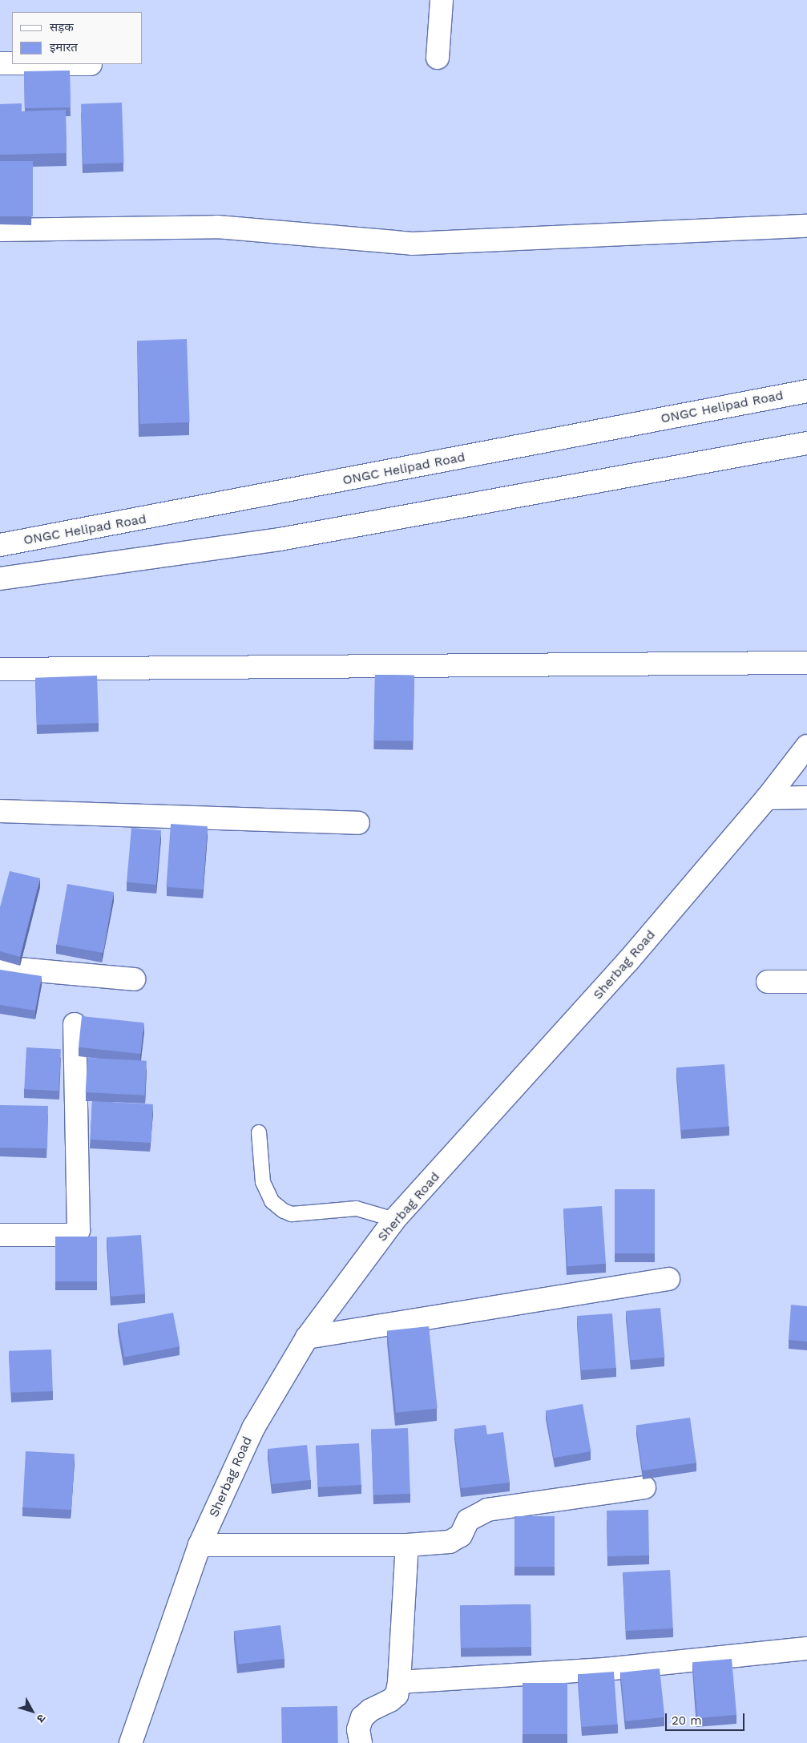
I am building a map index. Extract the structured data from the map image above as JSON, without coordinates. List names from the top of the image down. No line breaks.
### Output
{"streets":{"street":["ONGC Helipad Road","Sherbag Road"]},"legend":["सड़क","इमारत"],"scale_bar":"20 m","north":"bottom right"}
